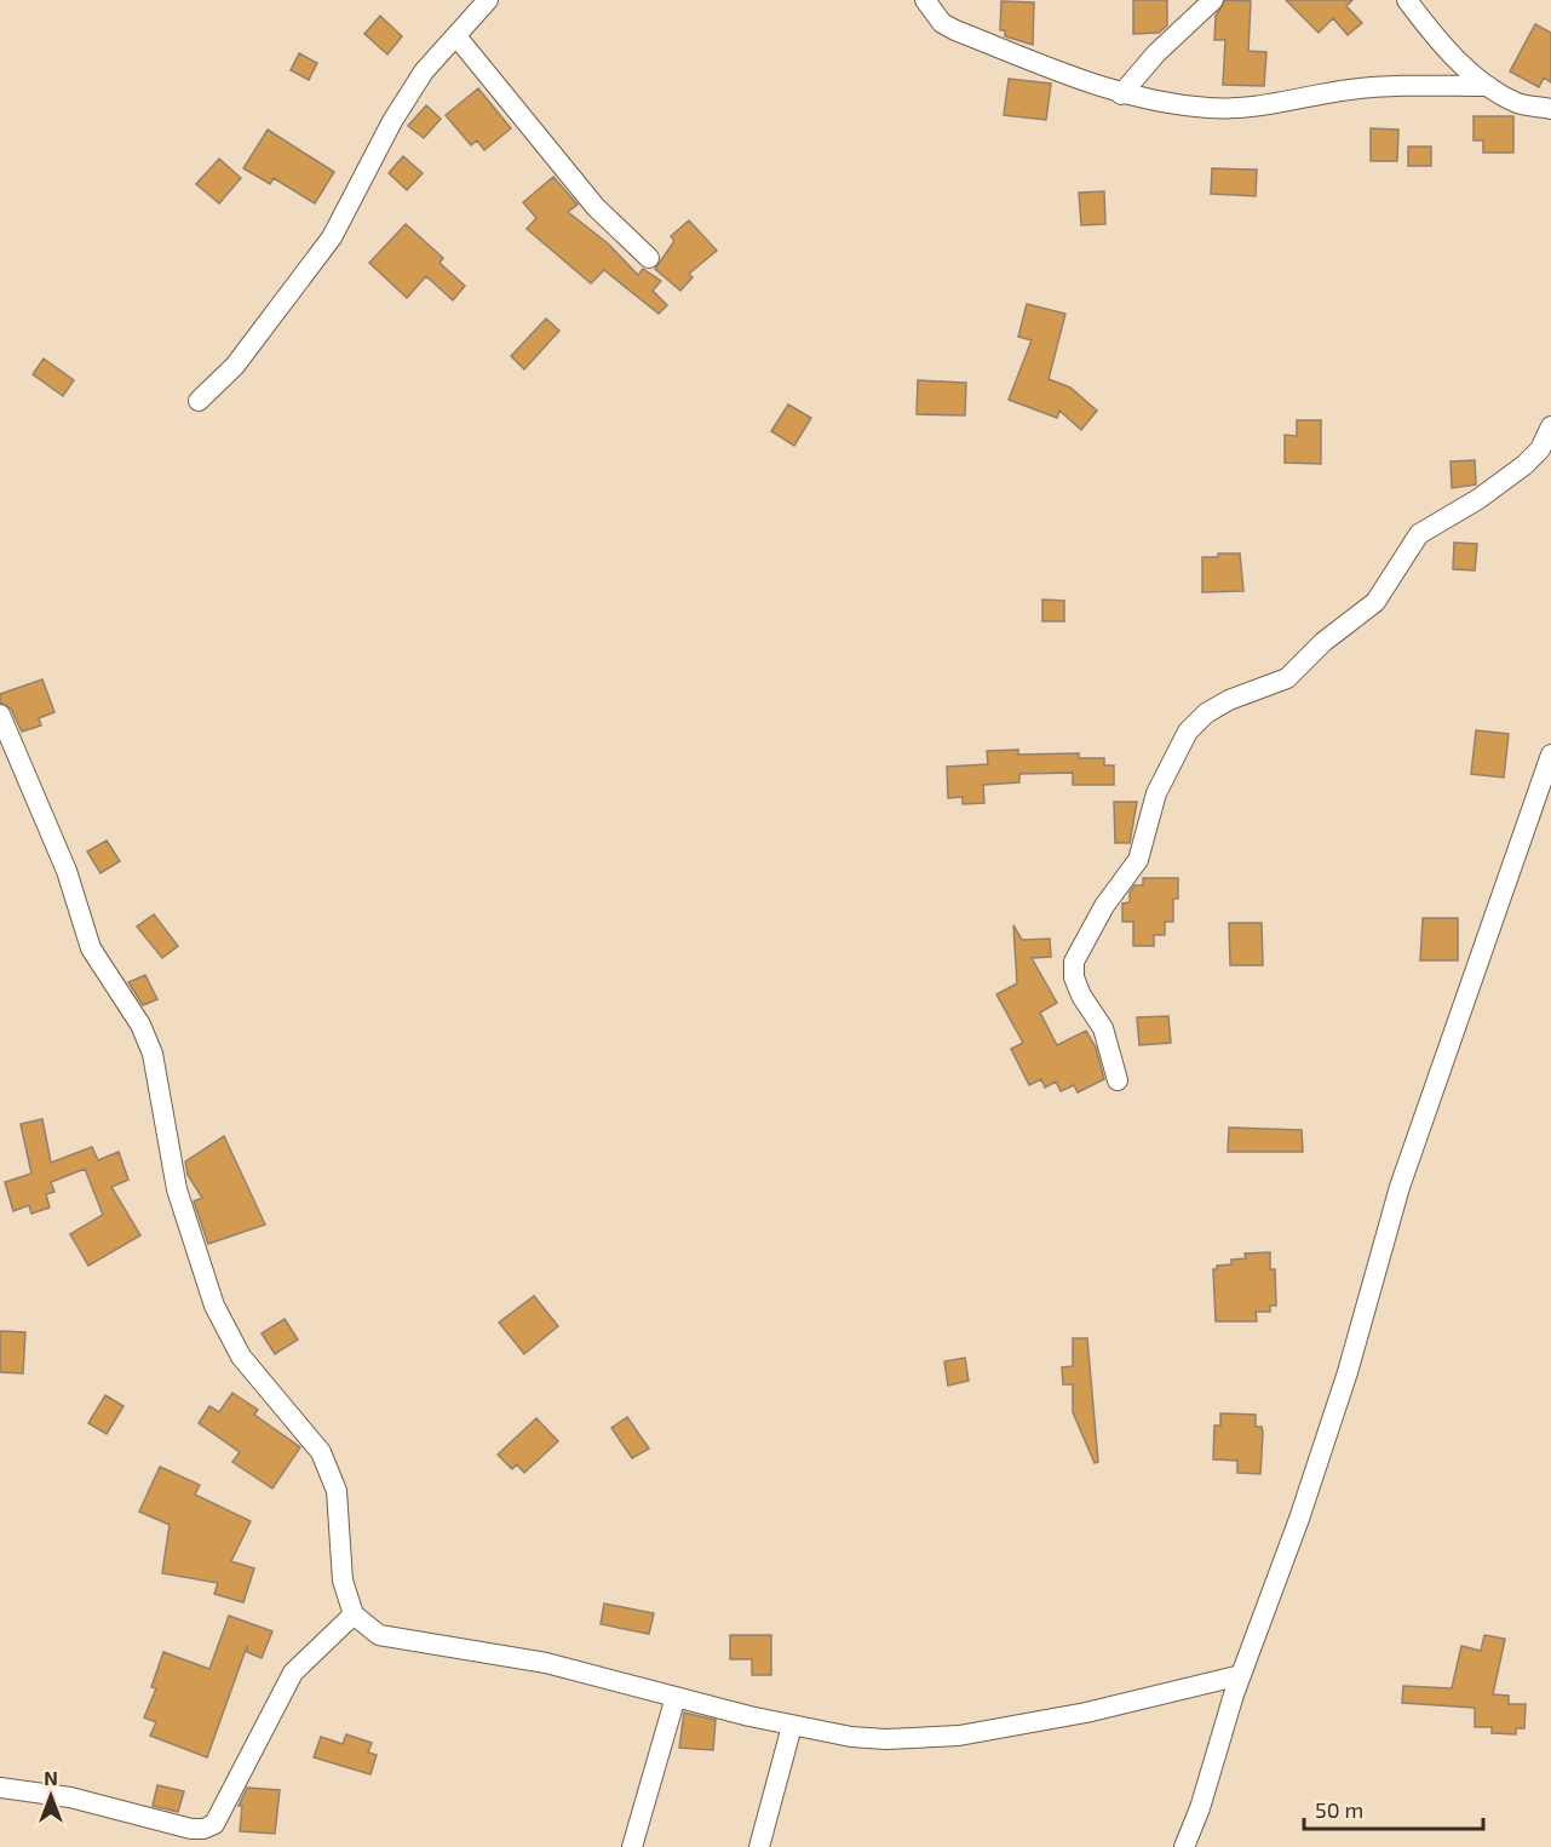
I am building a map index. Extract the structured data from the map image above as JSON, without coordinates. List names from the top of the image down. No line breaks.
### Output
{"scale_bar":"50 m","north":"top"}
